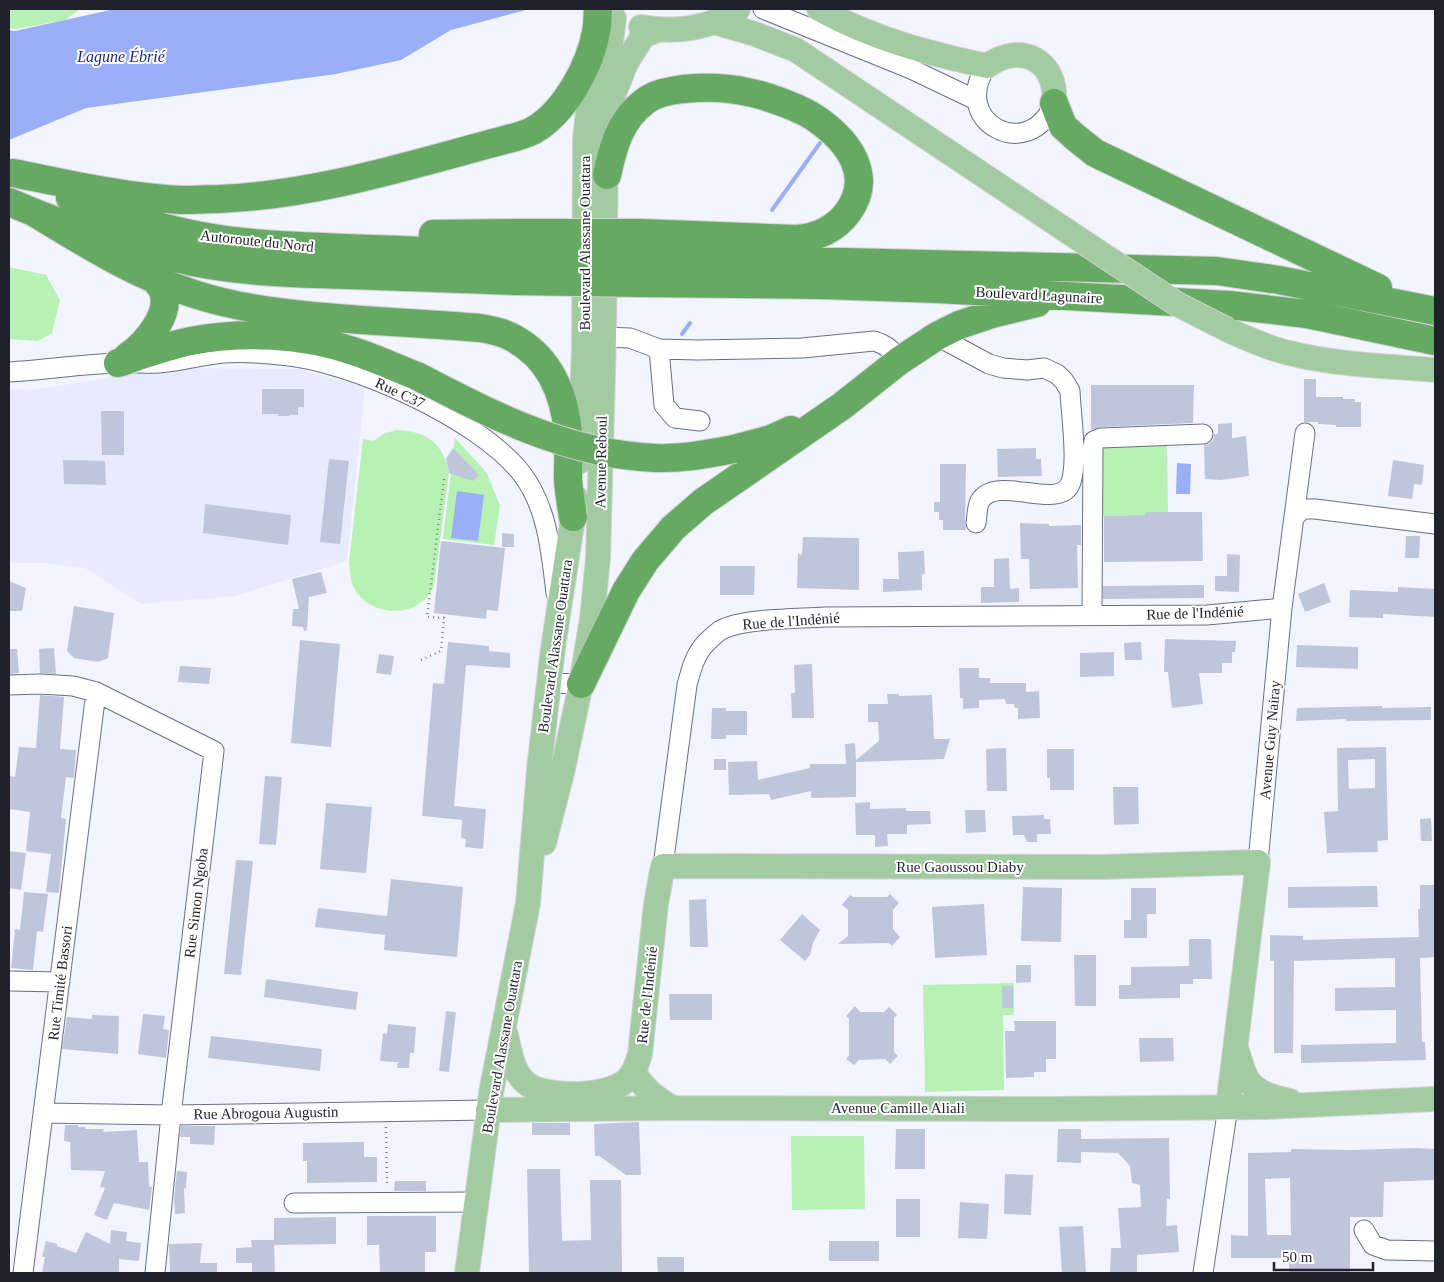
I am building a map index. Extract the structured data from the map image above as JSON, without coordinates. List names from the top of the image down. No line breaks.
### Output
{"streets":{"highway":["Autoroute du Nord","Boulevard Lagunaire"],"main road":["Boulevard Alassane Ouattara","Avenue Reboul","Rue de l'Indénié","Avenue Guy Nairay","Rue Gaoussou Diaby","Avenue Camille Aliali"],"street":["Rue C37","Rue Simon Ngoba","Rue Timité Bassori","Rue Abrogoua Augustin"]},"crossings":[["Boulevard Alassane Ouattara","Rue C37"],["Boulevard Alassane Ouattara","Avenue Reboul"],["Boulevard Alassane Ouattara","Avenue Camille Aliali"],["Boulevard Alassane Ouattara","Rue Abrogoua Augustin"],["Rue de l'Indénié","Avenue Guy Nairay"],["Rue de l'Indénié","Rue Gaoussou Diaby"],["Avenue Guy Nairay","Rue Gaoussou Diaby"],["Avenue Guy Nairay","Avenue Camille Aliali"],["Rue Simon Ngoba","Rue Timité Bassori"],["Rue Simon Ngoba","Rue Abrogoua Augustin"],["Rue Timité Bassori","Rue Abrogoua Augustin"],["Avenue Camille Aliali","Rue Abrogoua Augustin"]],"water":["Lagune Ébrié"],"scale_bar":"50 m"}
